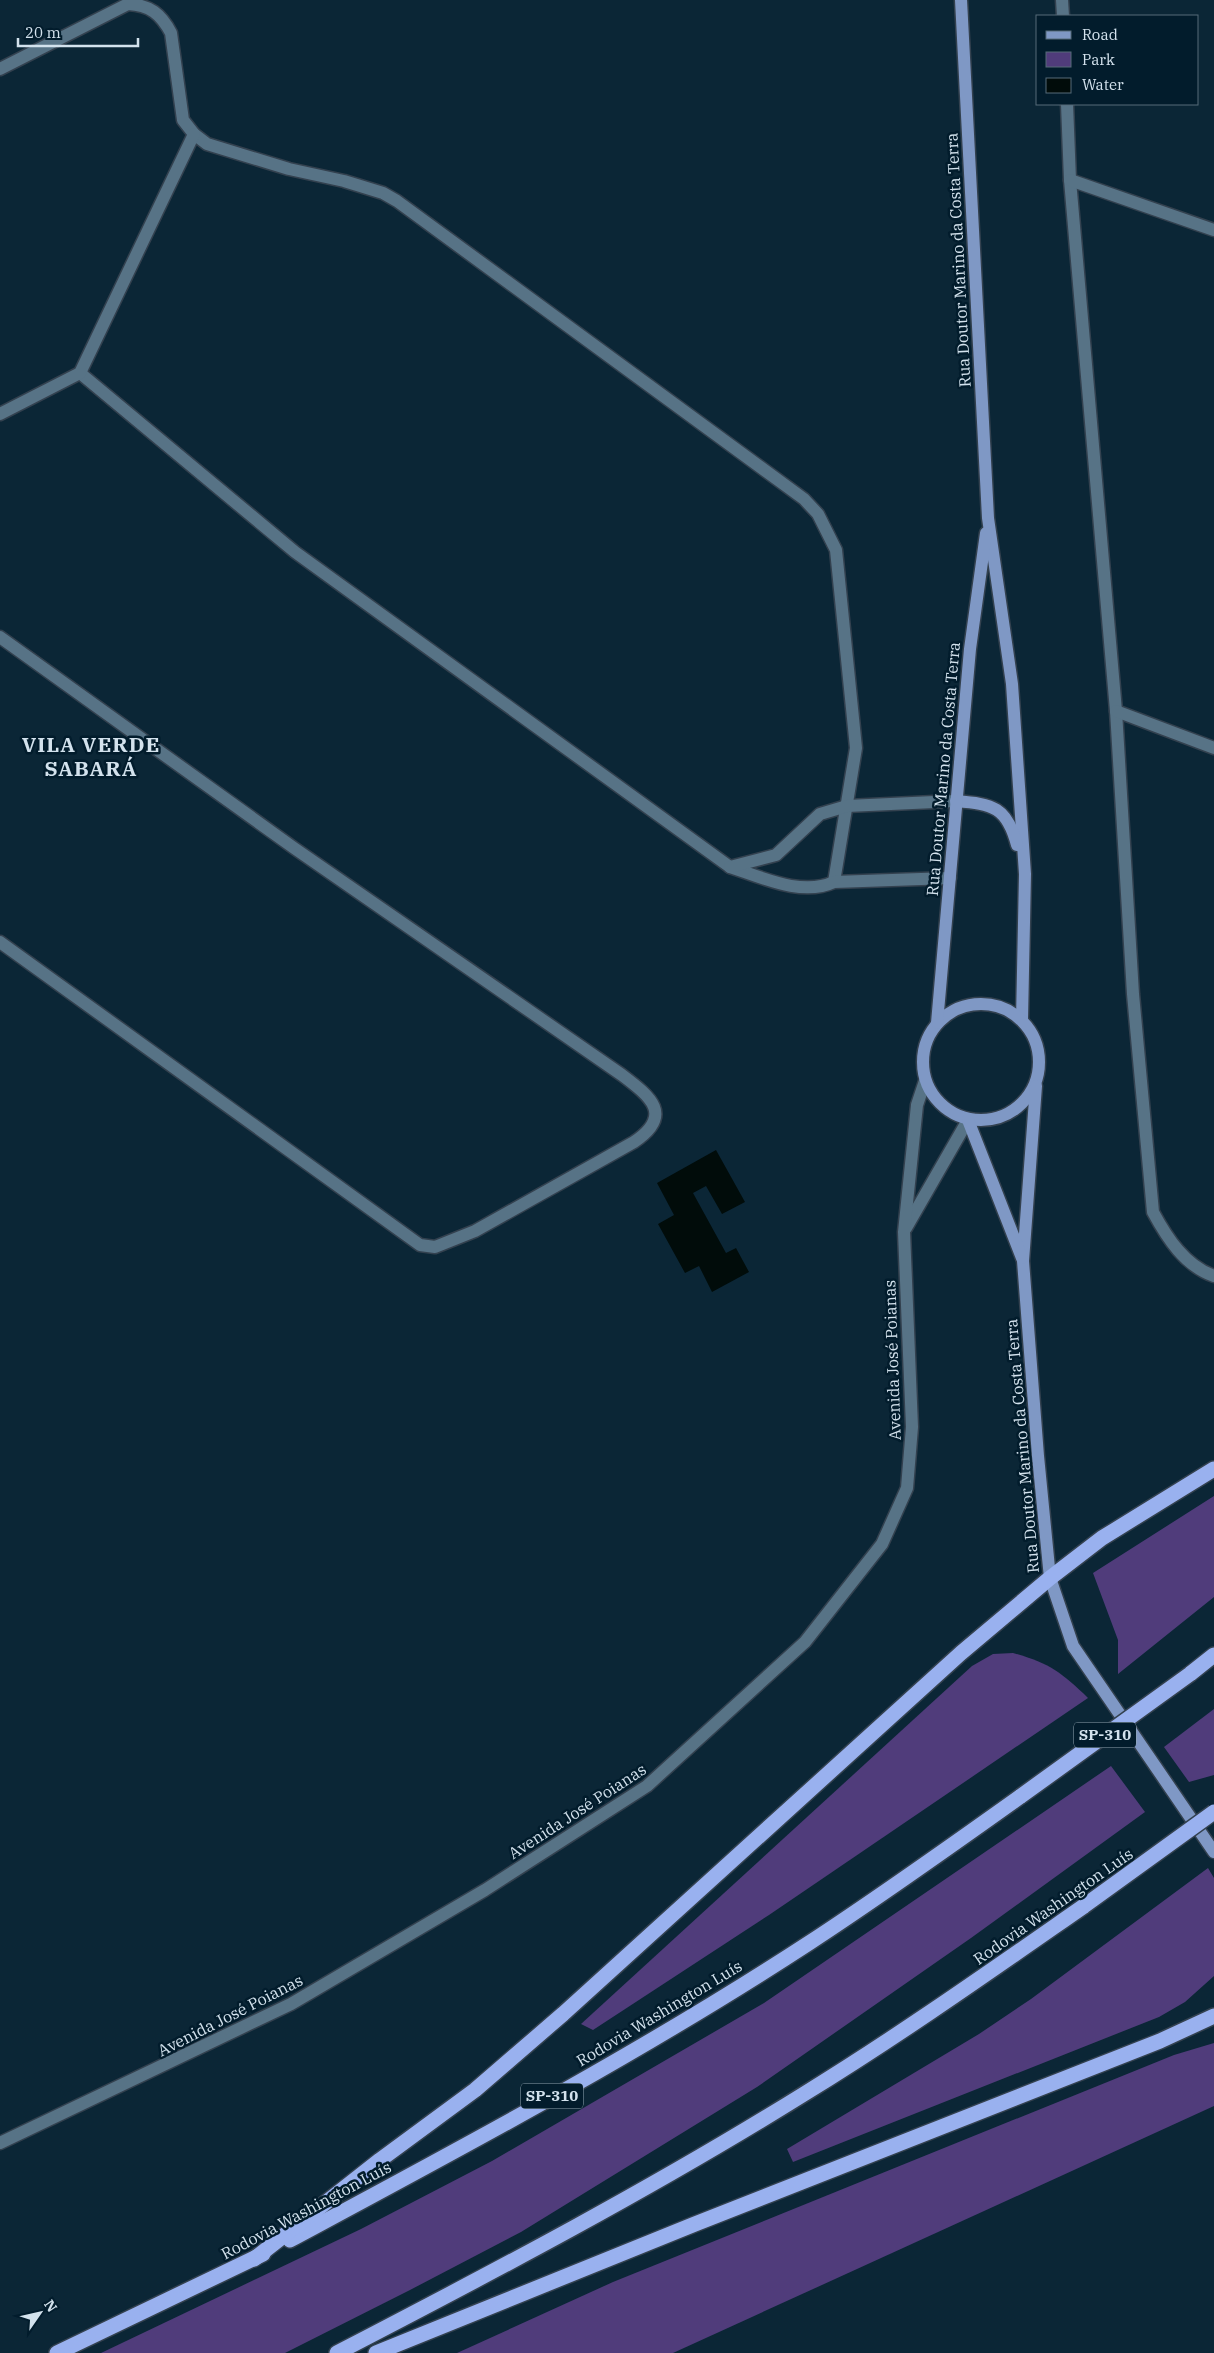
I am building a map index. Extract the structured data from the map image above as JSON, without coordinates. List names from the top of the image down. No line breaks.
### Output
{"streets":{"highway":["SP-310","Rodovia Washington Luís"],"main road":["Rua Doutor Marino da Costa Terra"],"street":["Avenida José Poianas"]},"crossings":[["Rua Doutor Marino da Costa Terra","Avenida José Poianas"]],"districts":["VILA VERDE SABARÁ"],"legend":["Road","Park","Water"],"scale_bar":"20 m","north":"top right"}
